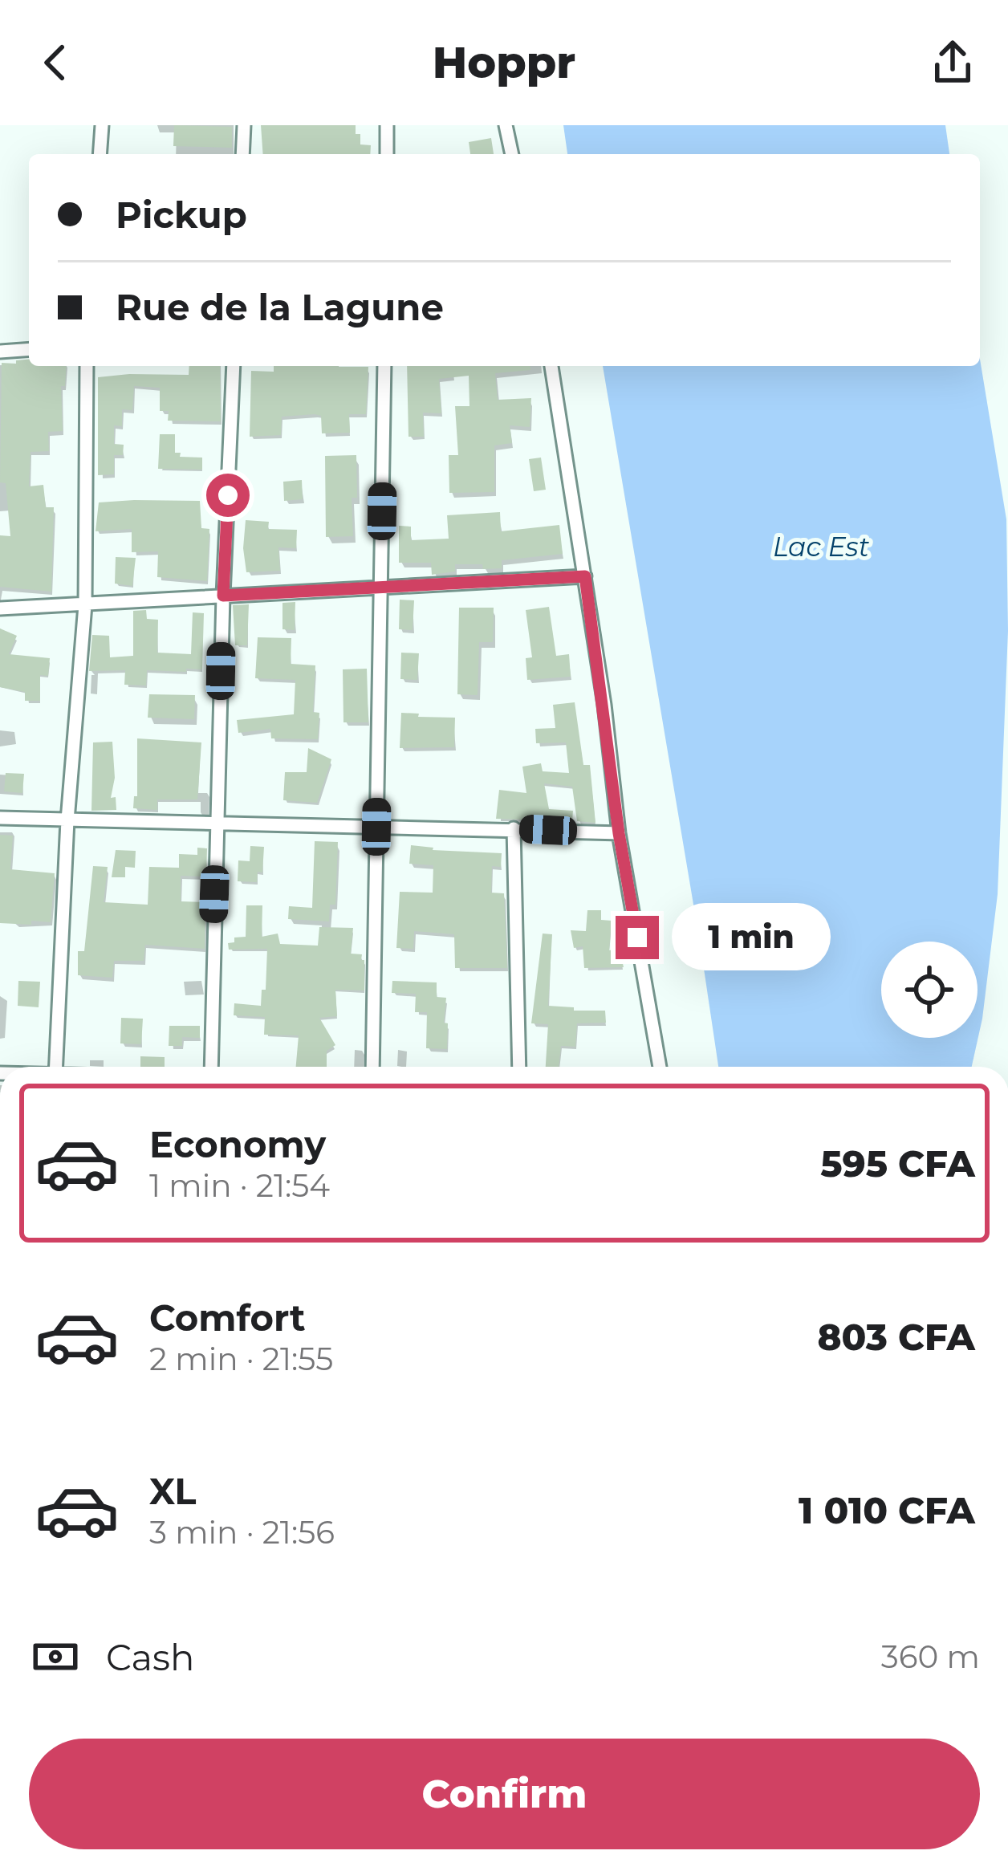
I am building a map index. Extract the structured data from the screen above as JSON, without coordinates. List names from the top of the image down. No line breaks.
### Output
{"water":["Lac Est"],"page":{"header":"Hoppr","banner":["Pickup","Rue de la Lagune"],"bubble":"1 min","list":[{"name":"Economy","note":"1 min · 21:54","value":"595 CFA"},{"name":"Comfort","note":"2 min · 21:55","value":"803 CFA"},{"name":"XL","note":"3 min · 21:56","value":"1 010 CFA"}],"pay":["Cash","360 m"],"buttons":"Confirm"}}
